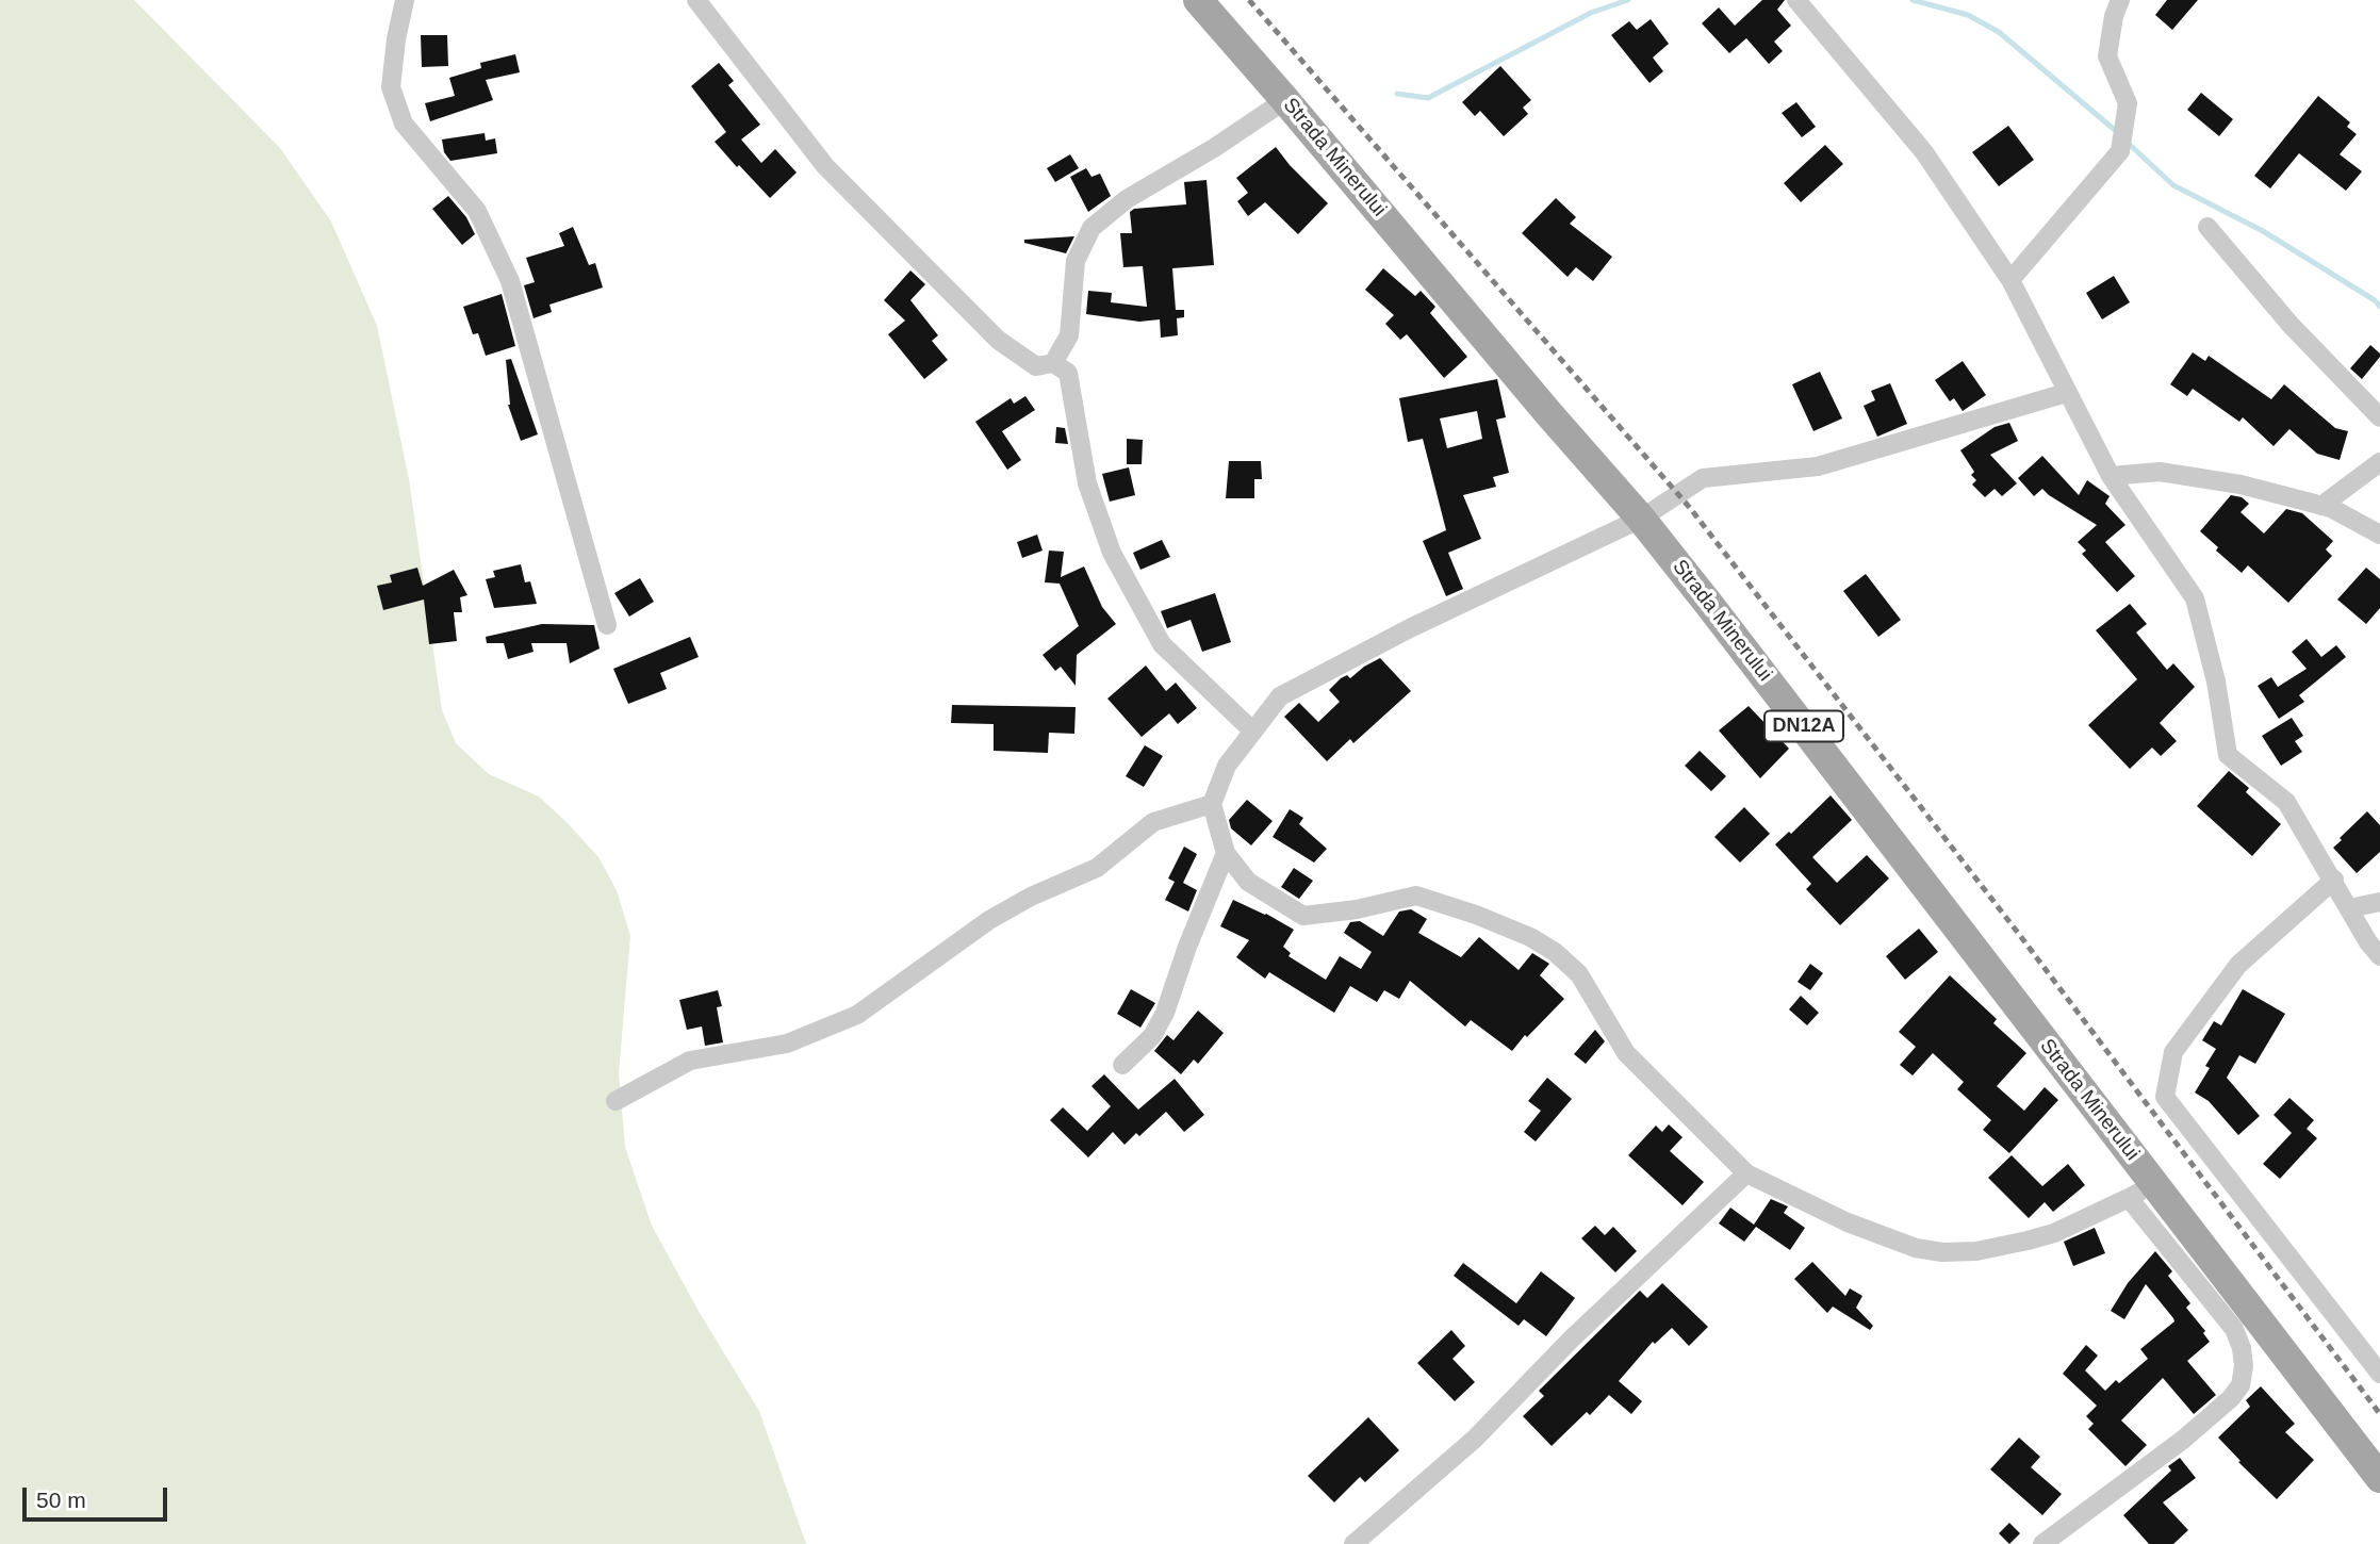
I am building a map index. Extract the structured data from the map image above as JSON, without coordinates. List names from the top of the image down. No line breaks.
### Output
{"streets":{"main road":["Strada Minerului","DN12A"]},"scale_bar":"50 m"}
